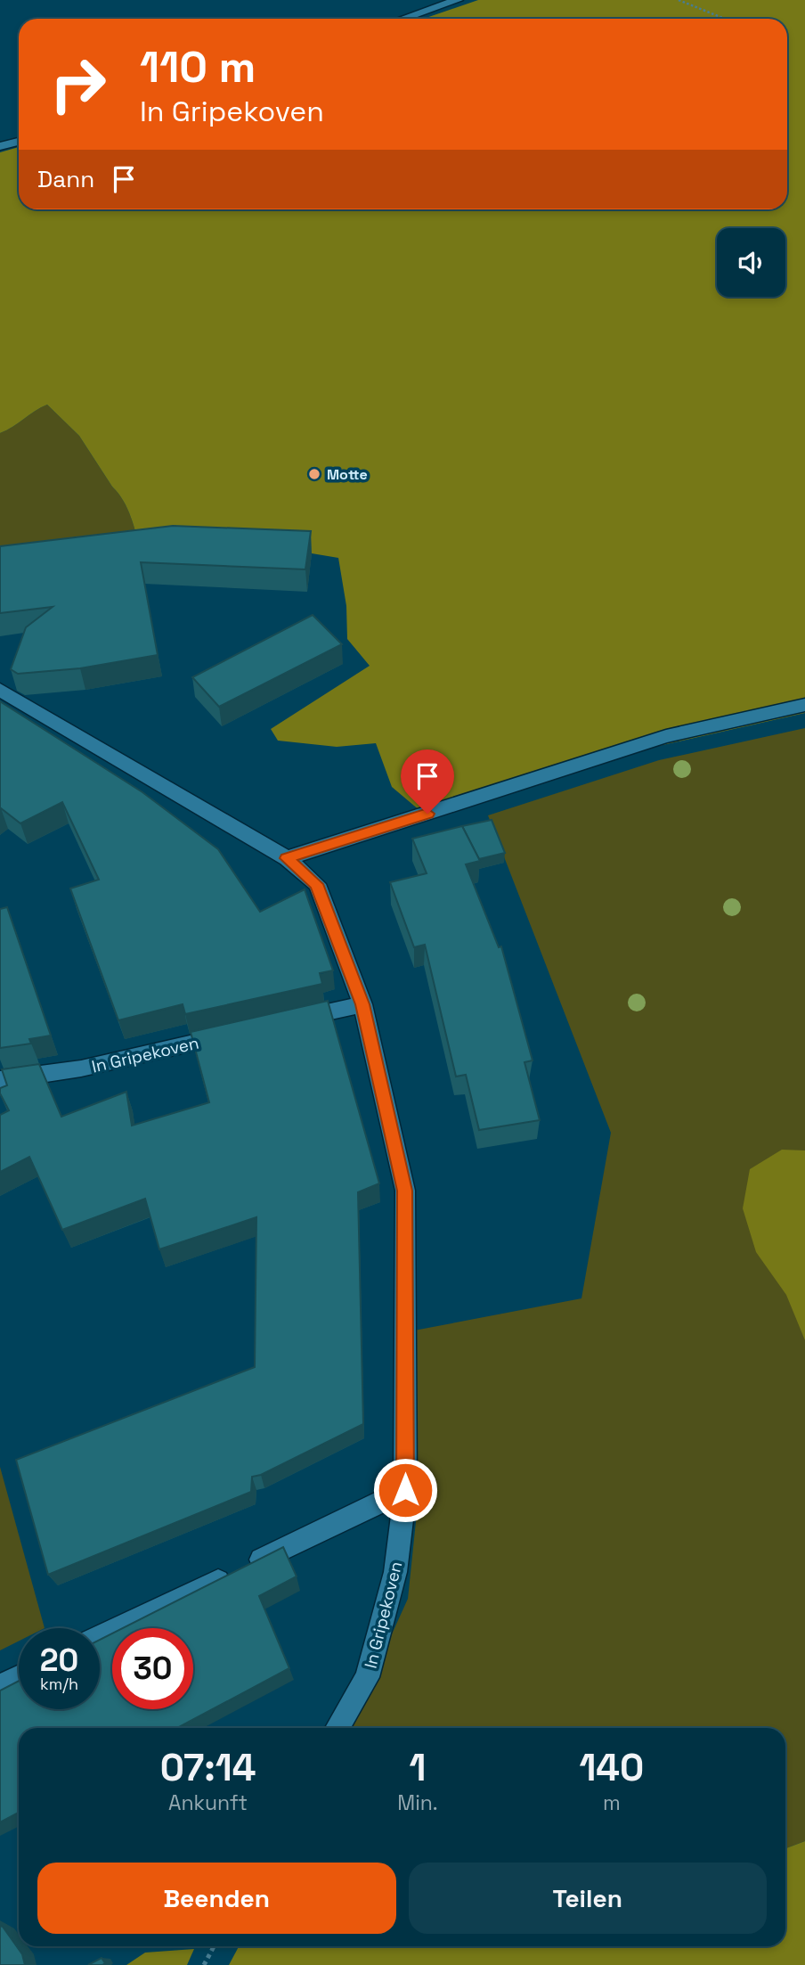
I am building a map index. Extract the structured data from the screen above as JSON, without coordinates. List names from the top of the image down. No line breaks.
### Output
{"streets":{"street":["In Gripekoven"]},"places":["Motte"],"page":{"turn":["110 m","In Gripekoven"],"then":"Dann","speed":"20 km/h","limit":"30","eta":["07:14","Ankunft","1","Min.","140","m"],"buttons":["Beenden","Teilen"]}}
